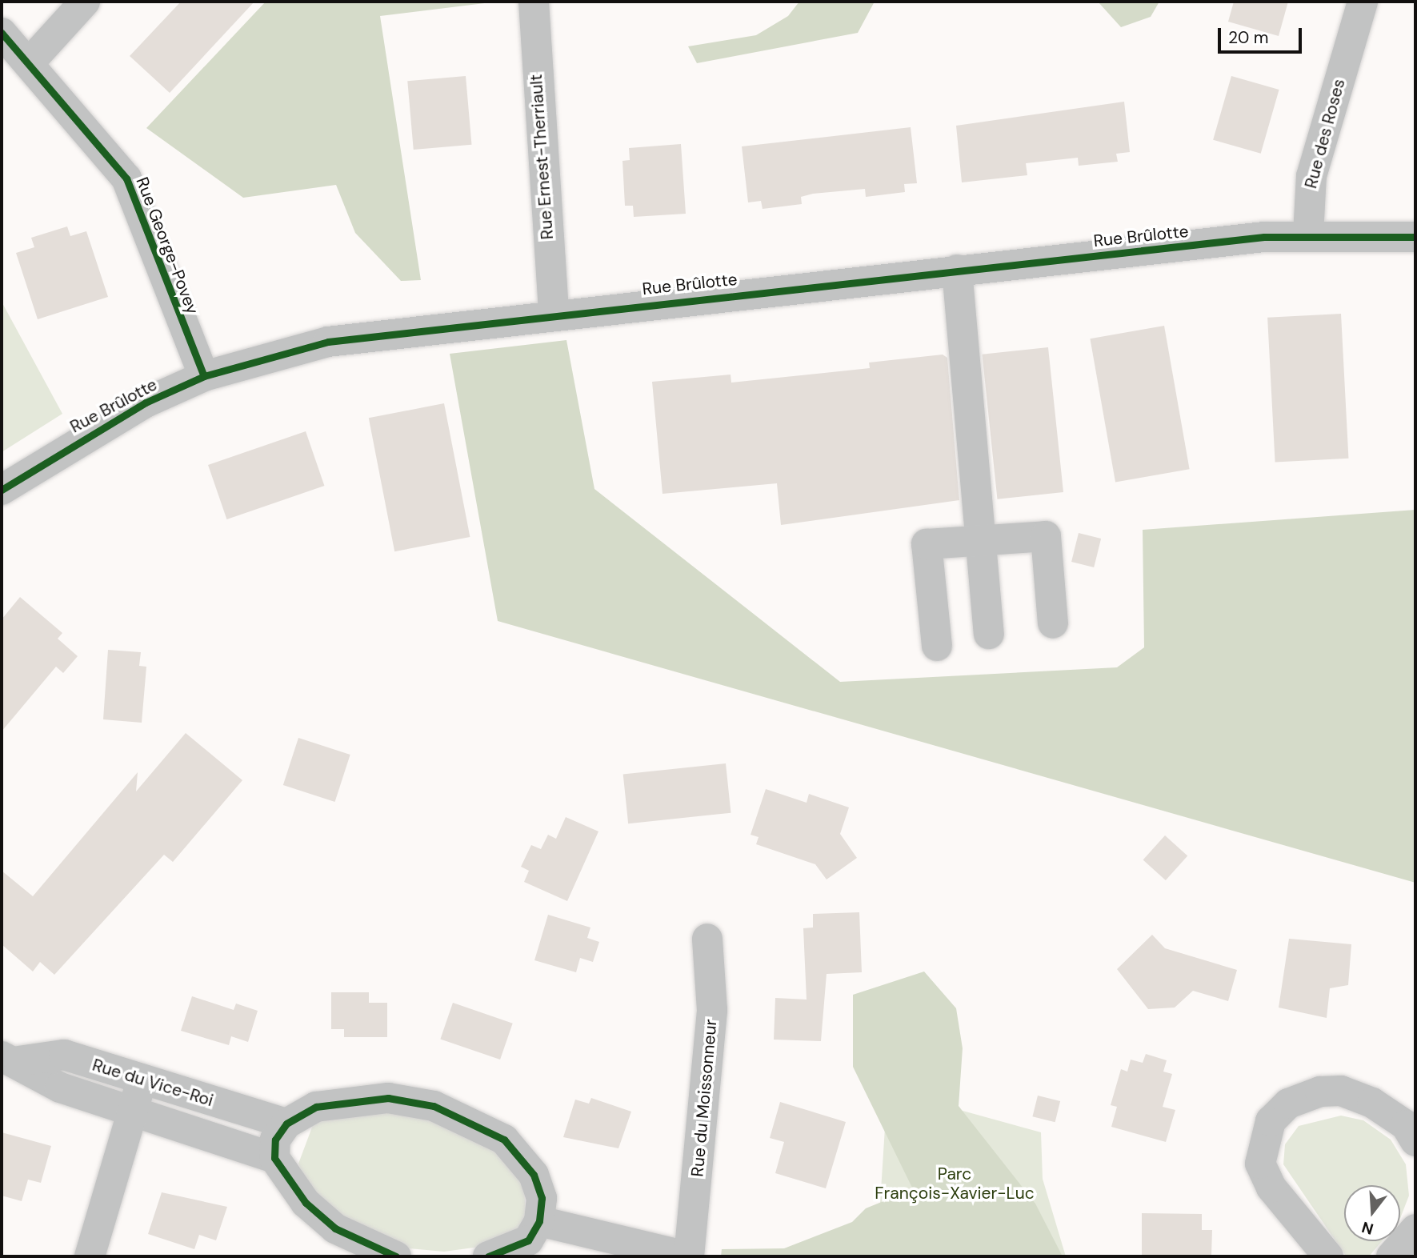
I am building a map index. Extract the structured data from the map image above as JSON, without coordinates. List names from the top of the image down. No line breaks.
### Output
{"streets":{"street":["Rue des Roses","Rue Ernest-Therriault","Rue Brûlotte","Rue George-Povey","Rue du Vice-Roi","Rue du Moissonneur"]},"crossings":[["Rue des Roses","Rue Brûlotte"],["Rue Ernest-Therriault","Rue Brûlotte"],["Rue Brûlotte","Rue George-Povey"]],"parks":["Parc François-Xavier-Luc"],"scale_bar":"20 m","north":"bottom"}
